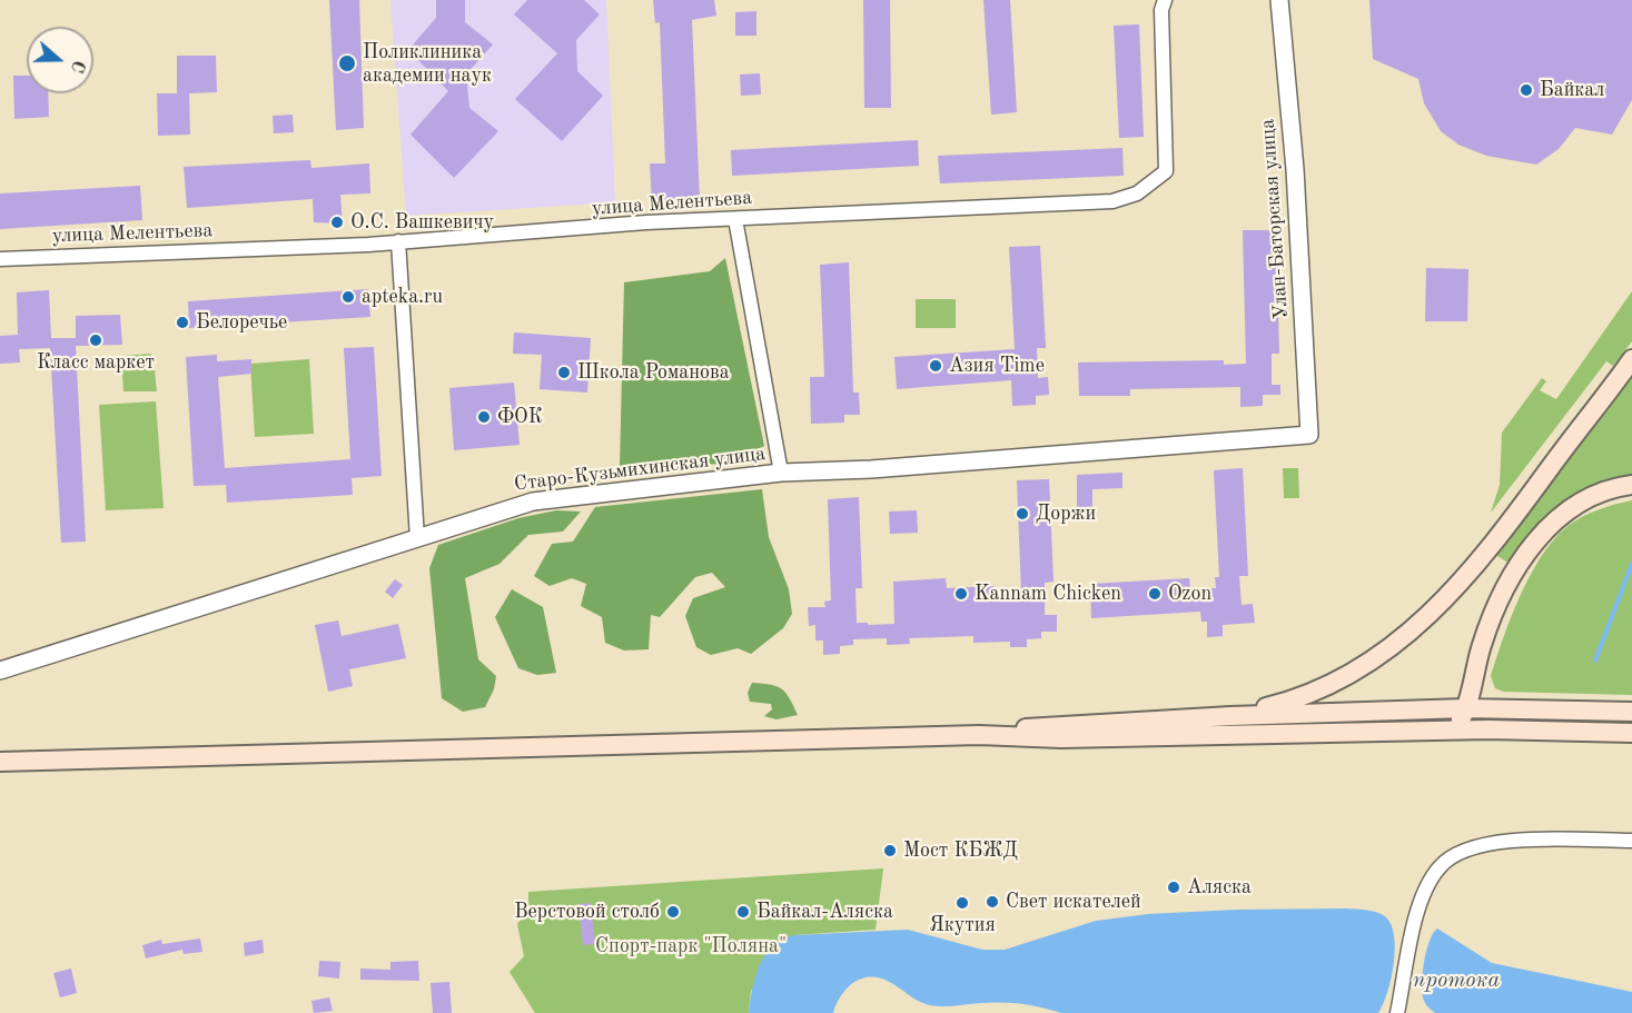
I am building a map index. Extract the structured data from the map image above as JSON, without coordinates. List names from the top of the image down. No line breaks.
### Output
{"streets":{"street":["улица Мелентьева","Улан-Баторская улица","Старо-Кузьмихинская улица"]},"crossings":[["Улан-Баторская улица","Старо-Кузьмихинская улица"]],"water":["протока"],"parks":["Спорт-парк \"Поляна\""],"places":["Поликлиника академии наук","Байкал","О.С. Вашкевичу","apteka.ru","Белоречье","Класс маркет","Азия Time","Школа Романова","ФОК","Доржи","Kannam Chicken","Ozon","Мост КБЖД","Аляска","Свет искателей","Якутия","Верстовой столб","Байкал-Аляска"],"north":"right"}
